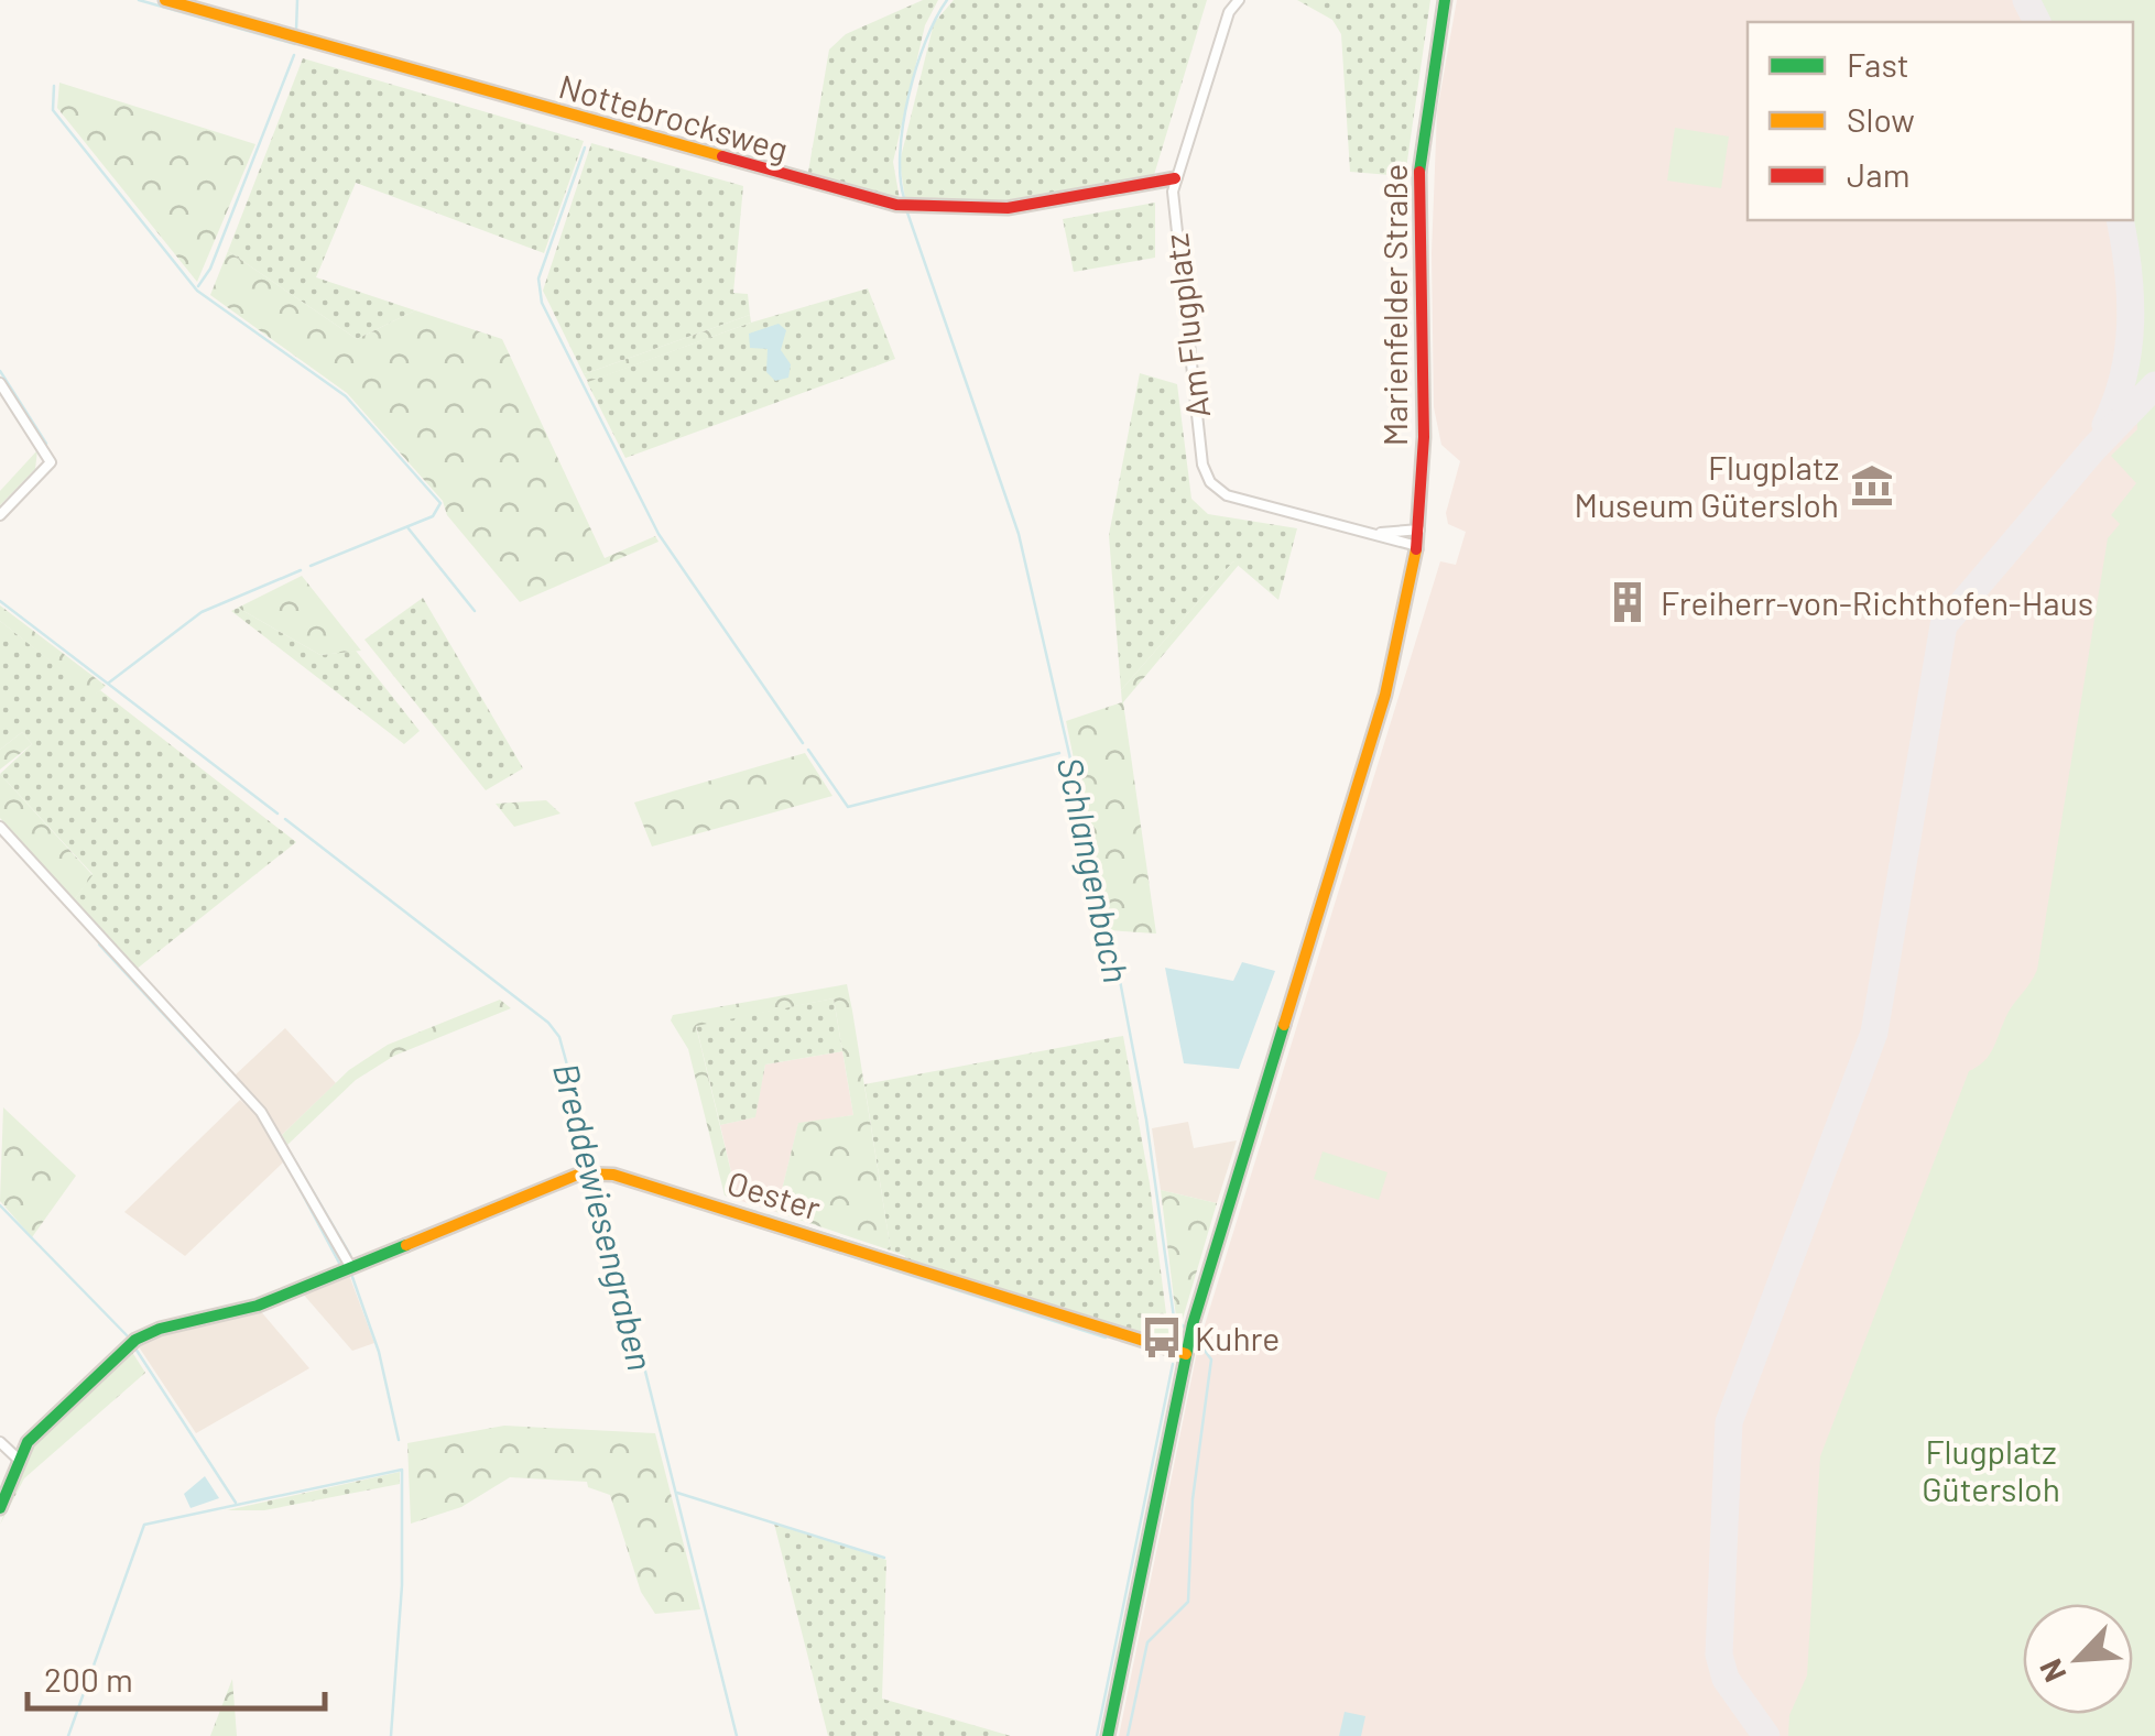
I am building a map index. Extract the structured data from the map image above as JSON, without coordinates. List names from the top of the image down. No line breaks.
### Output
{"streets":{"street":["Nottebrocksweg","Marienfelder Straße","Am Flugplatz","Oester"]},"crossings":[["Nottebrocksweg","Am Flugplatz"],["Marienfelder Straße","Am Flugplatz"]],"water":["Schlangenbach","Breddewiesengraben"],"parks":["Flugplatz Gütersloh"],"places":{"museum":["Flugplatz Museum Gütersloh"],"building":["Freiherr-von-Richthofen-Haus"],"bus stop":["Kuhre"]},"legend":["Fast","Slow","Jam"],"scale_bar":"200 m","north":"bottom left"}
